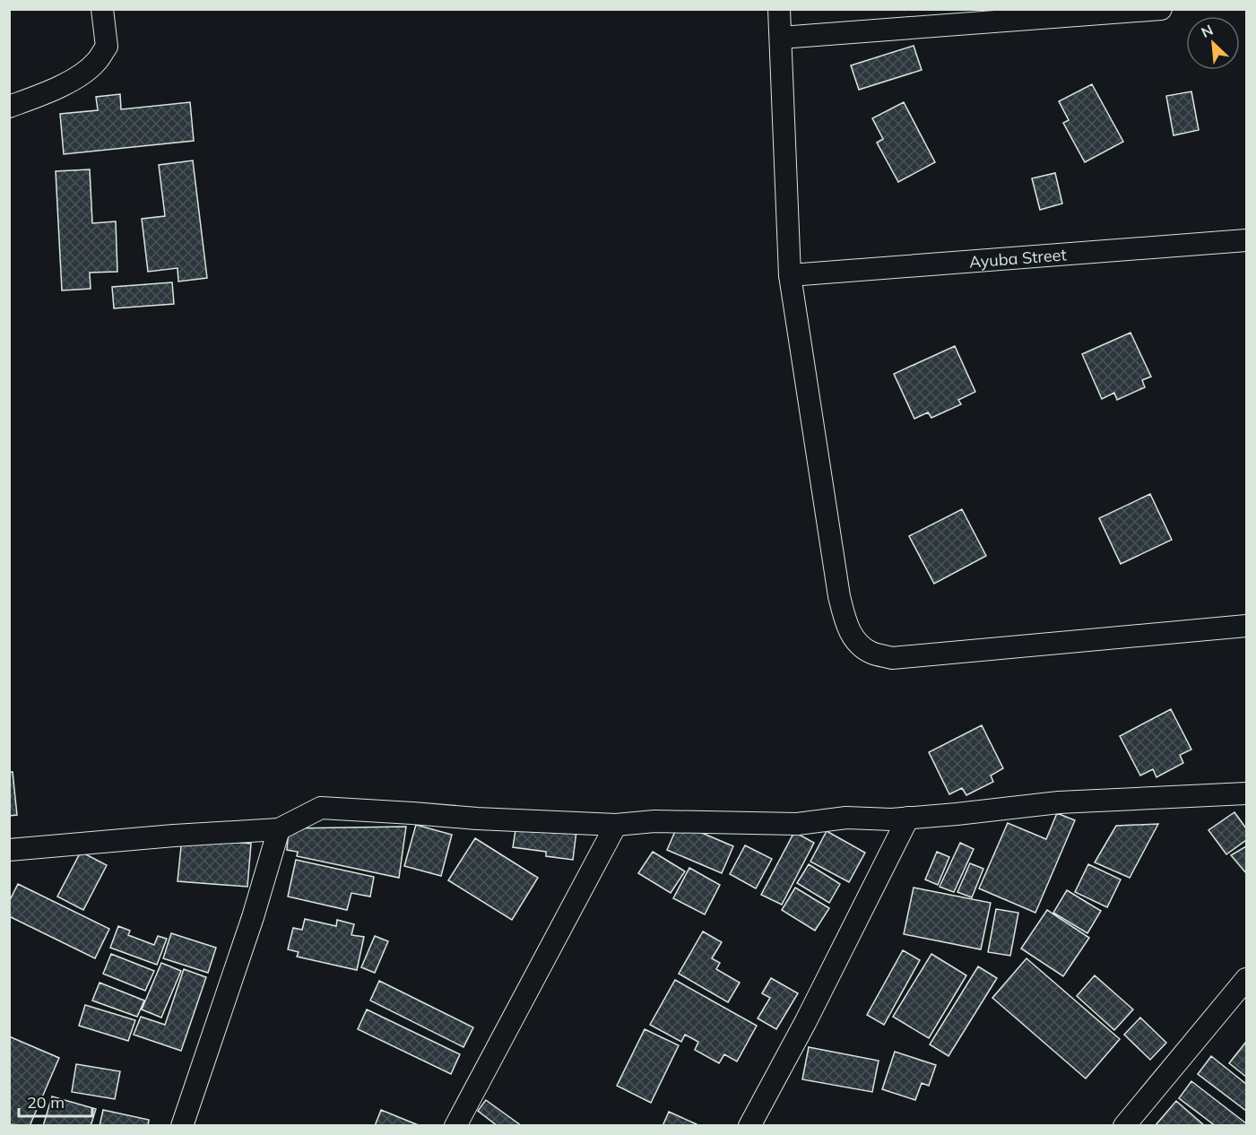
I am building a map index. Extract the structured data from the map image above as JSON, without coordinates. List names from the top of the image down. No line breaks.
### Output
{"streets":{"street":["Ayuba Street"]},"scale_bar":"20 m","north":"top left"}
